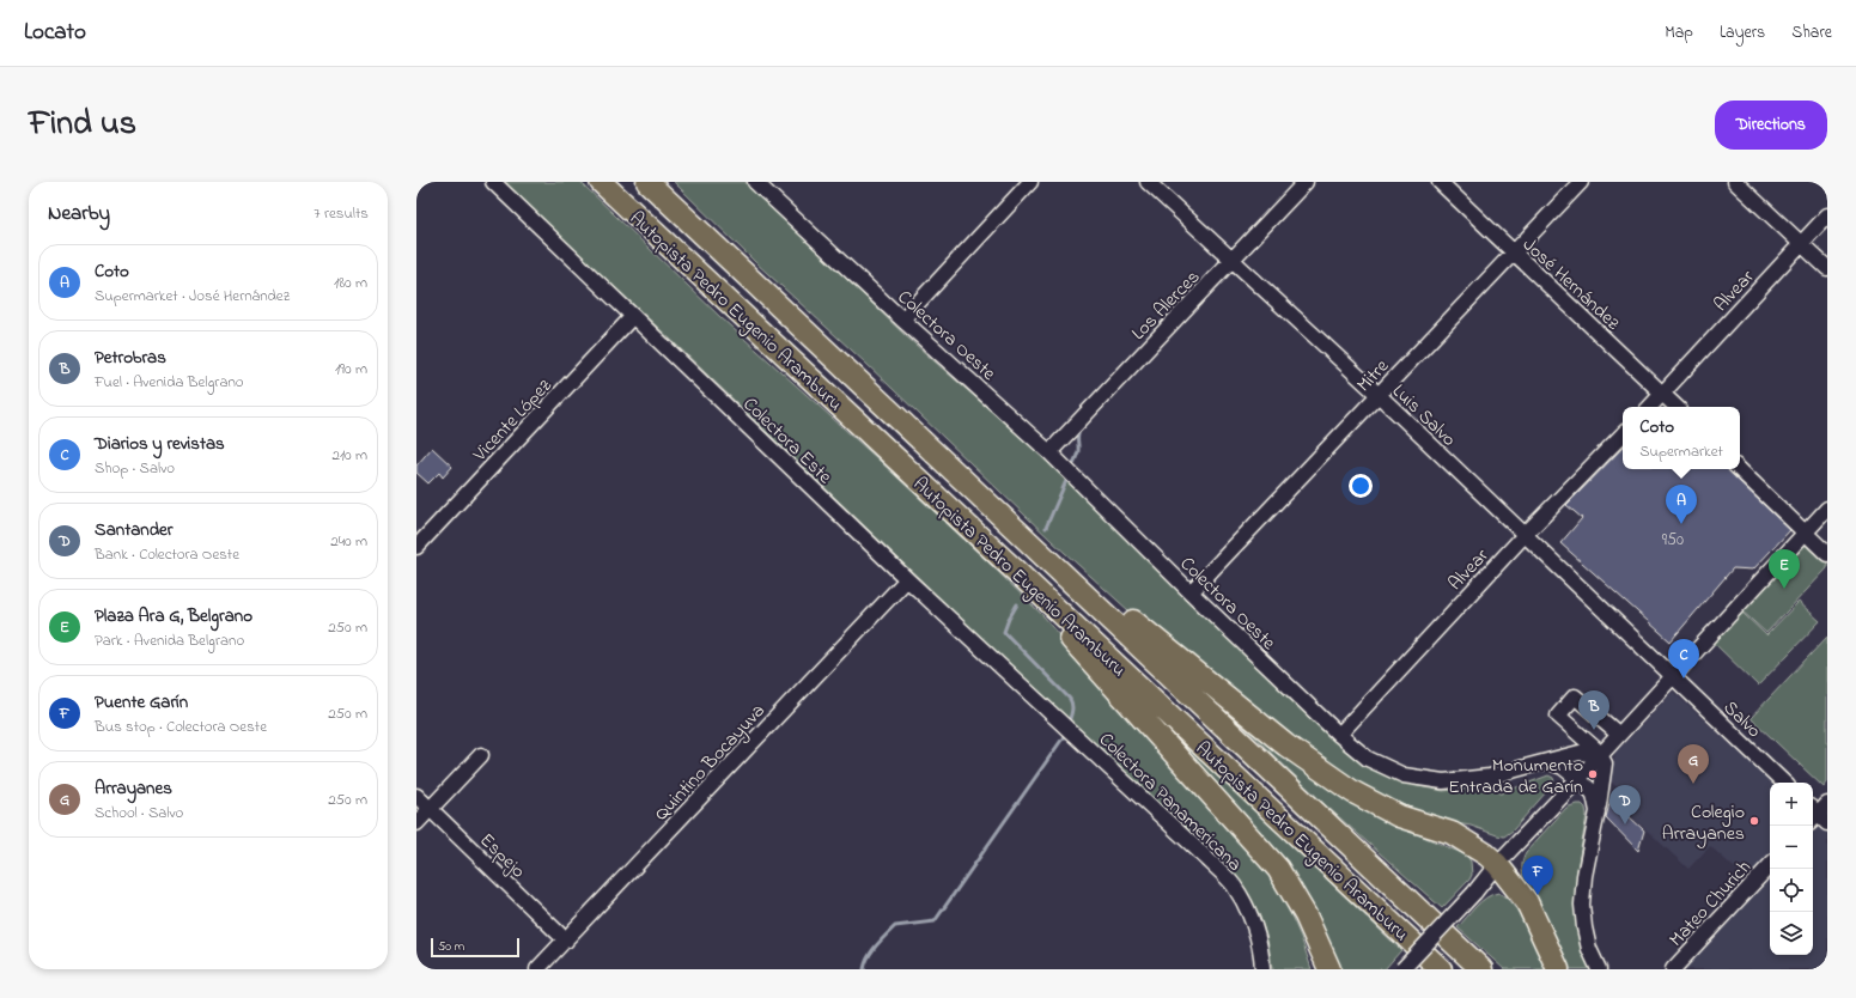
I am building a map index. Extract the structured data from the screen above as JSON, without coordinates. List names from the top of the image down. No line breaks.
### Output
{"streets":{"highway":["Autopista Pedro Eugenio Aramburu"],"street":["José Hernández","Alvear","Los Alerces","Colectora Oeste","Mitre","Luis Salvo","Vicente López","Colectora Este","Salvo","Quintino Bocayuva","Colectora Panamericana","Espejo","Mateo Churich"]},"crossings":[["José Hernández","Alvear"],["José Hernández","Mitre"],["Alvear","Colectora Oeste"],["Alvear","Luis Salvo"],["Los Alerces","Colectora Oeste"],["Los Alerces","Luis Salvo"],["Colectora Oeste","Mitre"],["Mitre","Luis Salvo"],["Luis Salvo","Salvo"],["Vicente López","Colectora Este"],["Colectora Este","Quintino Bocayuva"],["Colectora Este","Colectora Panamericana"],["Quintino Bocayuva","Espejo"]],"places":["Monumento Entrada de Garín","Colegio Arrayanes"],"house_numbers":["950"],"scale_bar":"50 m","page":{"header":"Locato","nav":["Map","Layers","Share"],"title":"Find us","buttons":"Directions","heading":["Nearby","7 results"],"list":[{"mark":"A","name":"Coto","note":"Supermarket · José Hernández","value":"180 m"},{"mark":"B","name":"Petrobras","note":"Fuel · Avenida Belgrano","value":"190 m"},{"mark":"C","name":"Diarios y revistas","note":"Shop · Salvo","value":"210 m"},{"mark":"D","name":"Santander","note":"Bank · Colectora Oeste","value":"240 m"},{"mark":"E","name":"Plaza Ara G, Belgrano","note":"Park · Avenida Belgrano","value":"250 m"},{"mark":"F","name":"Puente Garín","note":"Bus stop · Colectora Oeste","value":"250 m"},{"mark":"G","name":"Arrayanes","note":"School · Salvo","value":"250 m"}],"popup":["Coto","Supermarket"],"pins":["A","E","C","B","G","D","F"],"map_buttons":["+","−"],"scale":"50 m"}}
